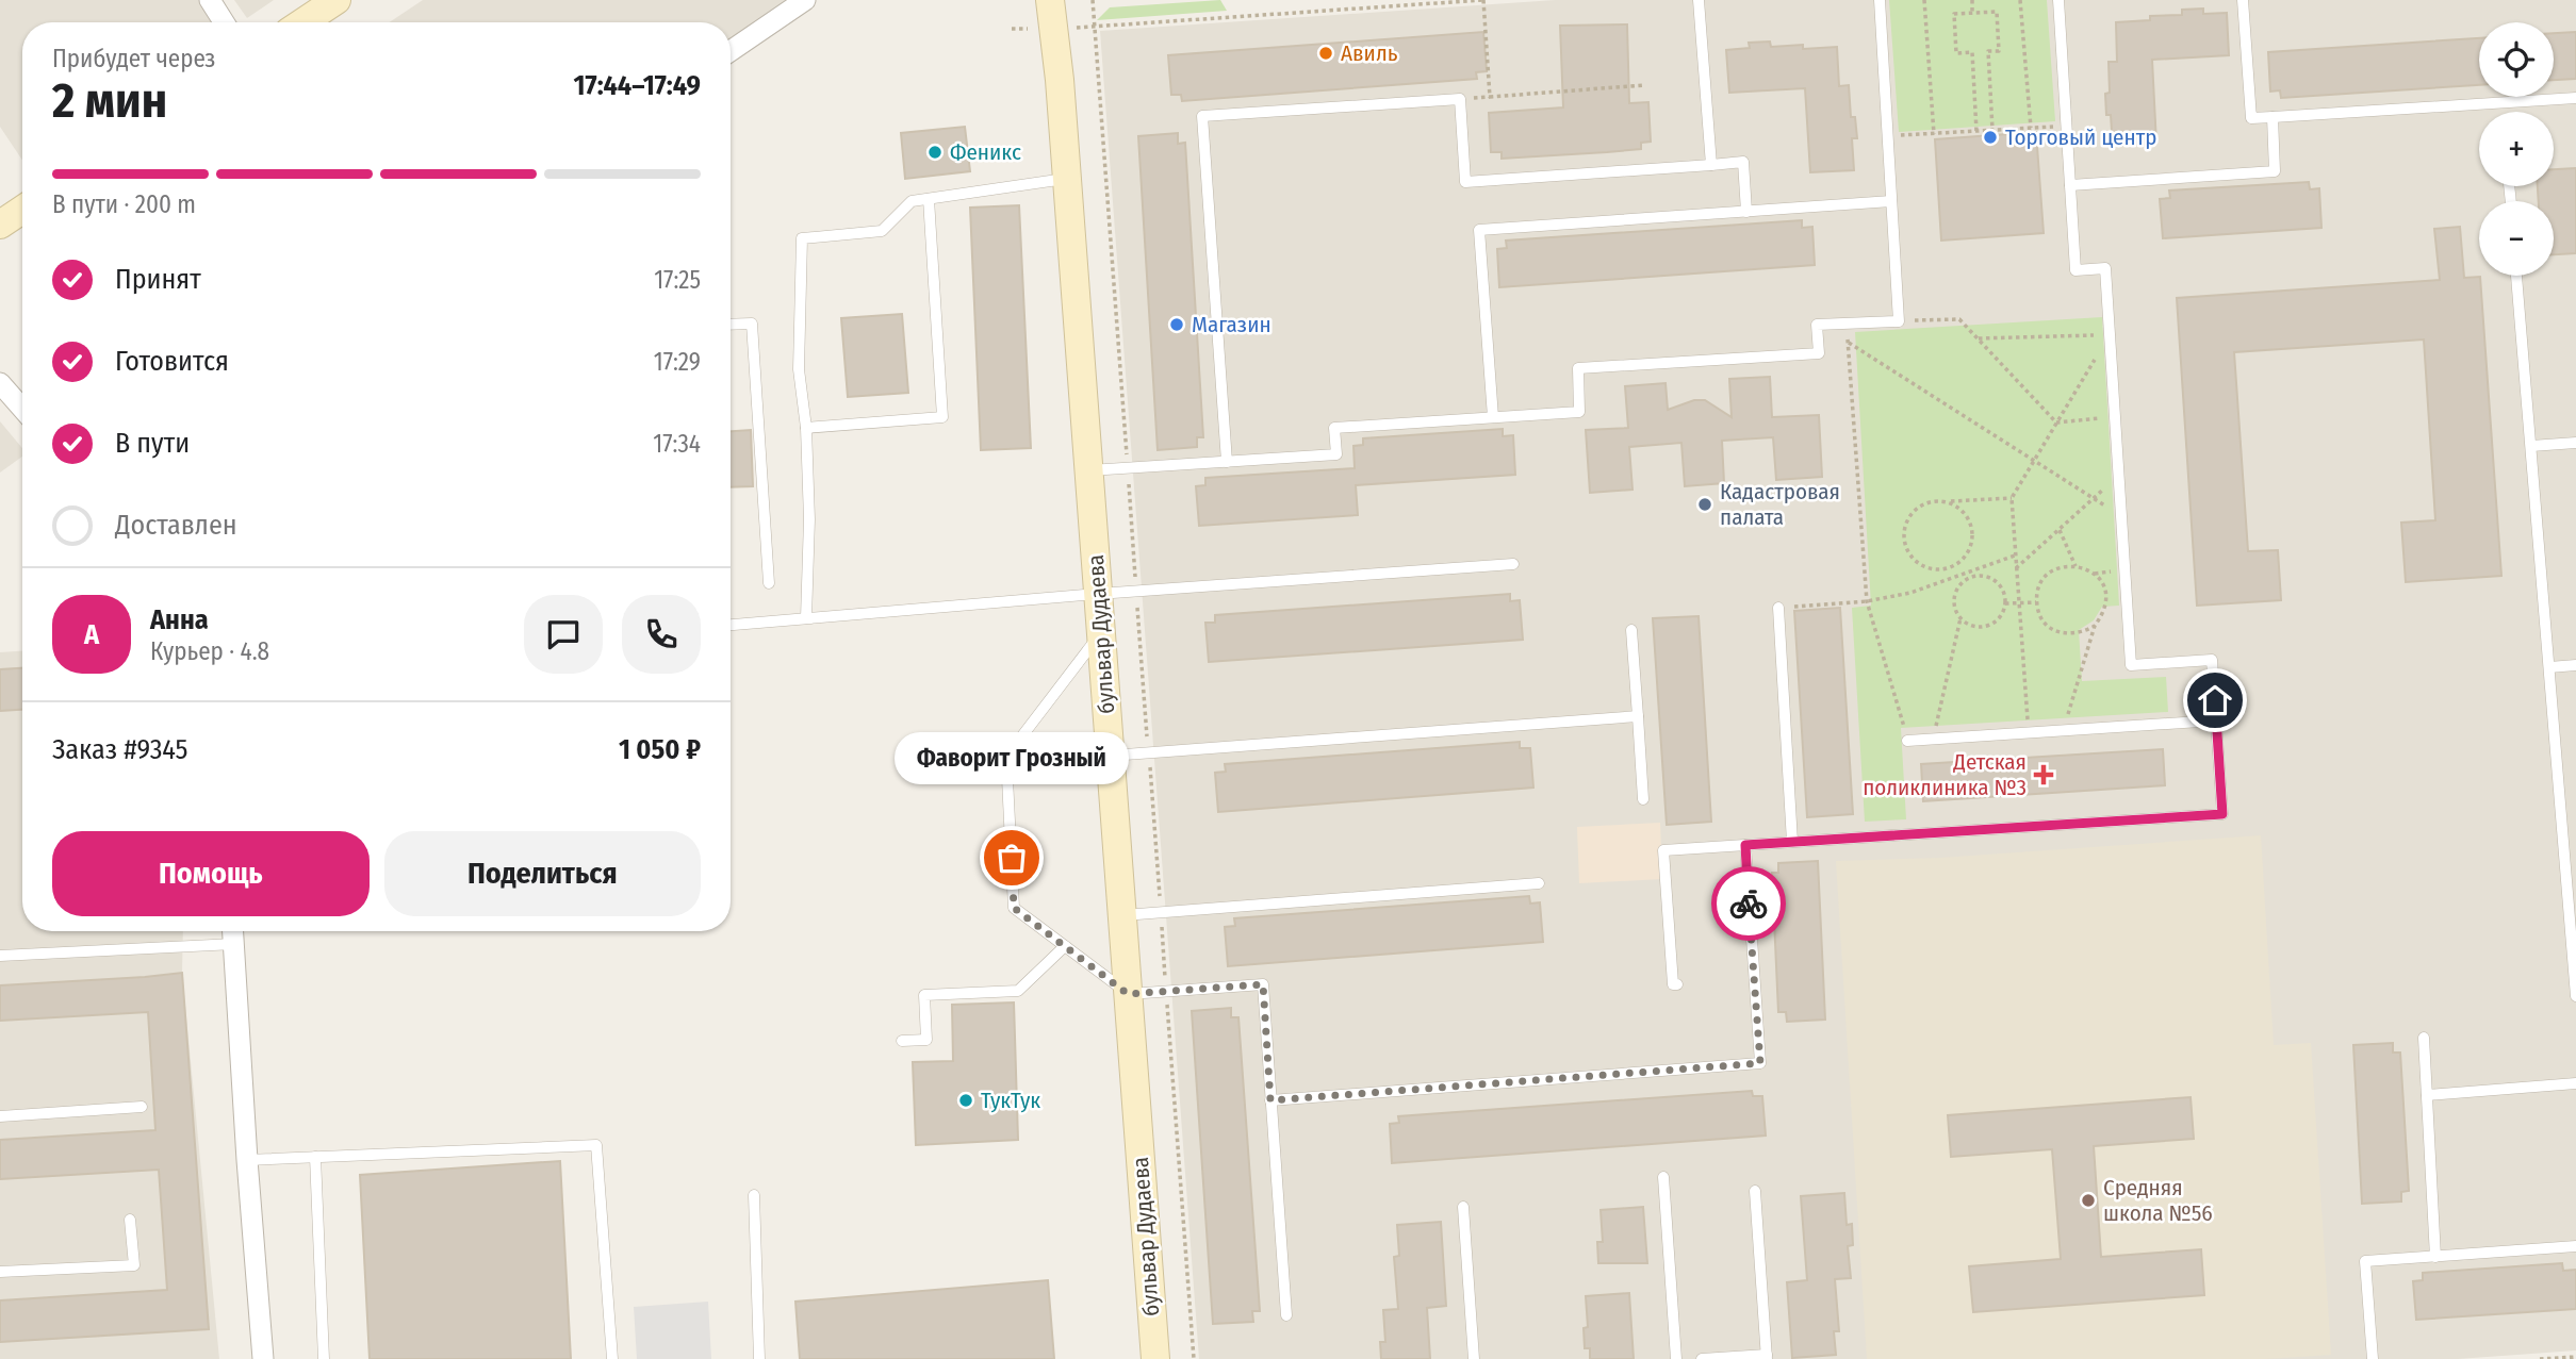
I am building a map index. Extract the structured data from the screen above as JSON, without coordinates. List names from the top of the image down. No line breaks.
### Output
{"streets":{"main road":["бульвар Дудаева"]},"places":{"other":["Авиль","Торговый центр","Феникс","Магазин","Кадастровая палата","Фаворит Грозный","ТукТук","Средняя школа №56"],"health":["Детская поликлиника №3"]},"page":{"map_buttons":["+","−"],"heading":["2 мин","Прибудет через","17:44–17:49"],"panel":["Анна","Курьер · 4.8","Заказ #9345","1 050 ₽"],"bar":"В пути · 200 m","list":[["Принят","17:25"],["Готовится","17:29"],["В пути","17:34"],"Доставлен"],"round":"А","bubble":"Фаворит Грозный","buttons":["Помощь","Поделиться"]}}
